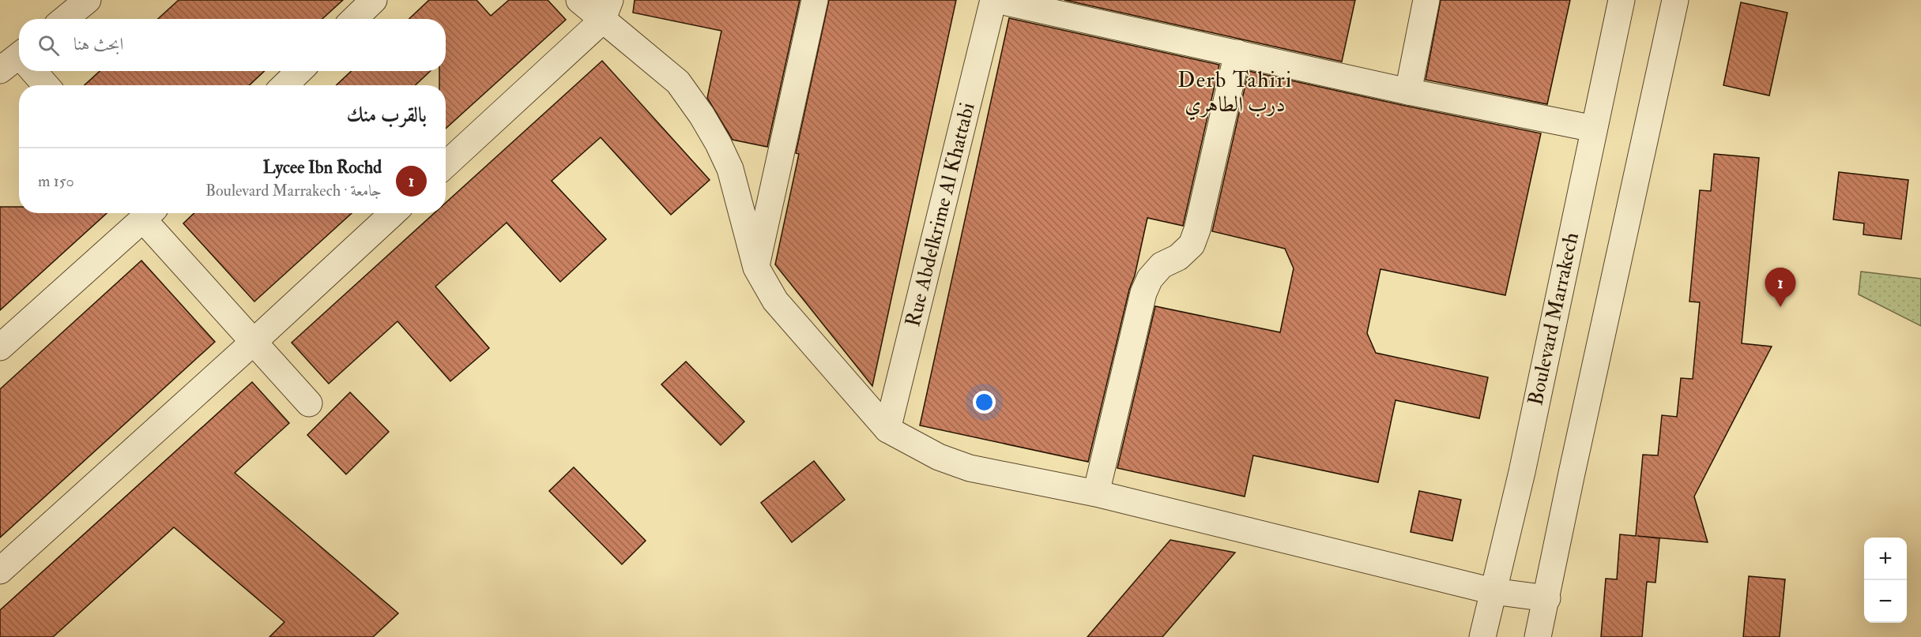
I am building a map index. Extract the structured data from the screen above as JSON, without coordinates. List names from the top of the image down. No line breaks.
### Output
{"streets":{"street":["Rue Abdelkrime Al Khattabi","Boulevard Marrakech"]},"districts":["Derb Tahiri درب الطاهري"],"page":{"search":"ابحث هنا","heading":"بالقرب منك","list":[{"mark":"1","name":"Lycee Ibn Rochd","note":"جامعة · Boulevard Marrakech","value":"150 m"}],"pins":"1","map_buttons":["+","−"]}}
